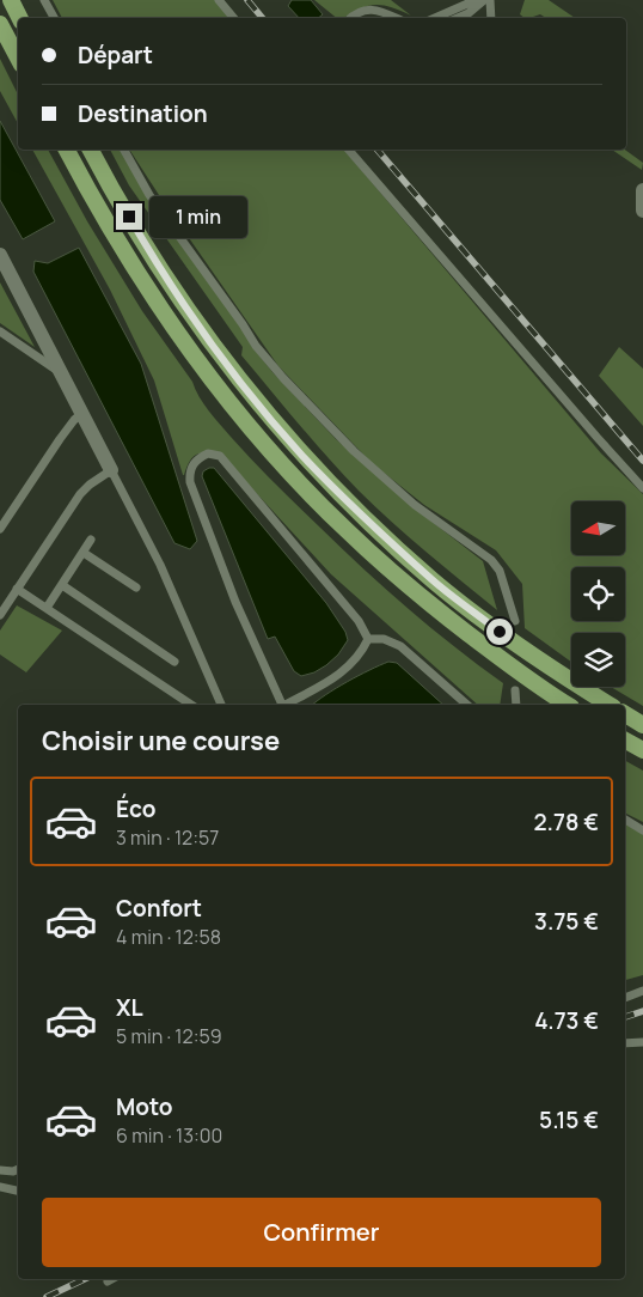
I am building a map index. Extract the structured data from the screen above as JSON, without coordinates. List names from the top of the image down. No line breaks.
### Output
{"north":"left","page":{"banner":["Départ","Destination"],"bubble":"1 min","heading":"Choisir une course","list":[{"name":"Éco","note":"3 min · 12:57","value":"2.78 €"},{"name":"Confort","note":"4 min · 12:58","value":"3.75 €"},{"name":"XL","note":"5 min · 12:59","value":"4.73 €"},{"name":"Moto","note":"6 min · 13:00","value":"5.15 €"}],"buttons":"Confirmer"}}
